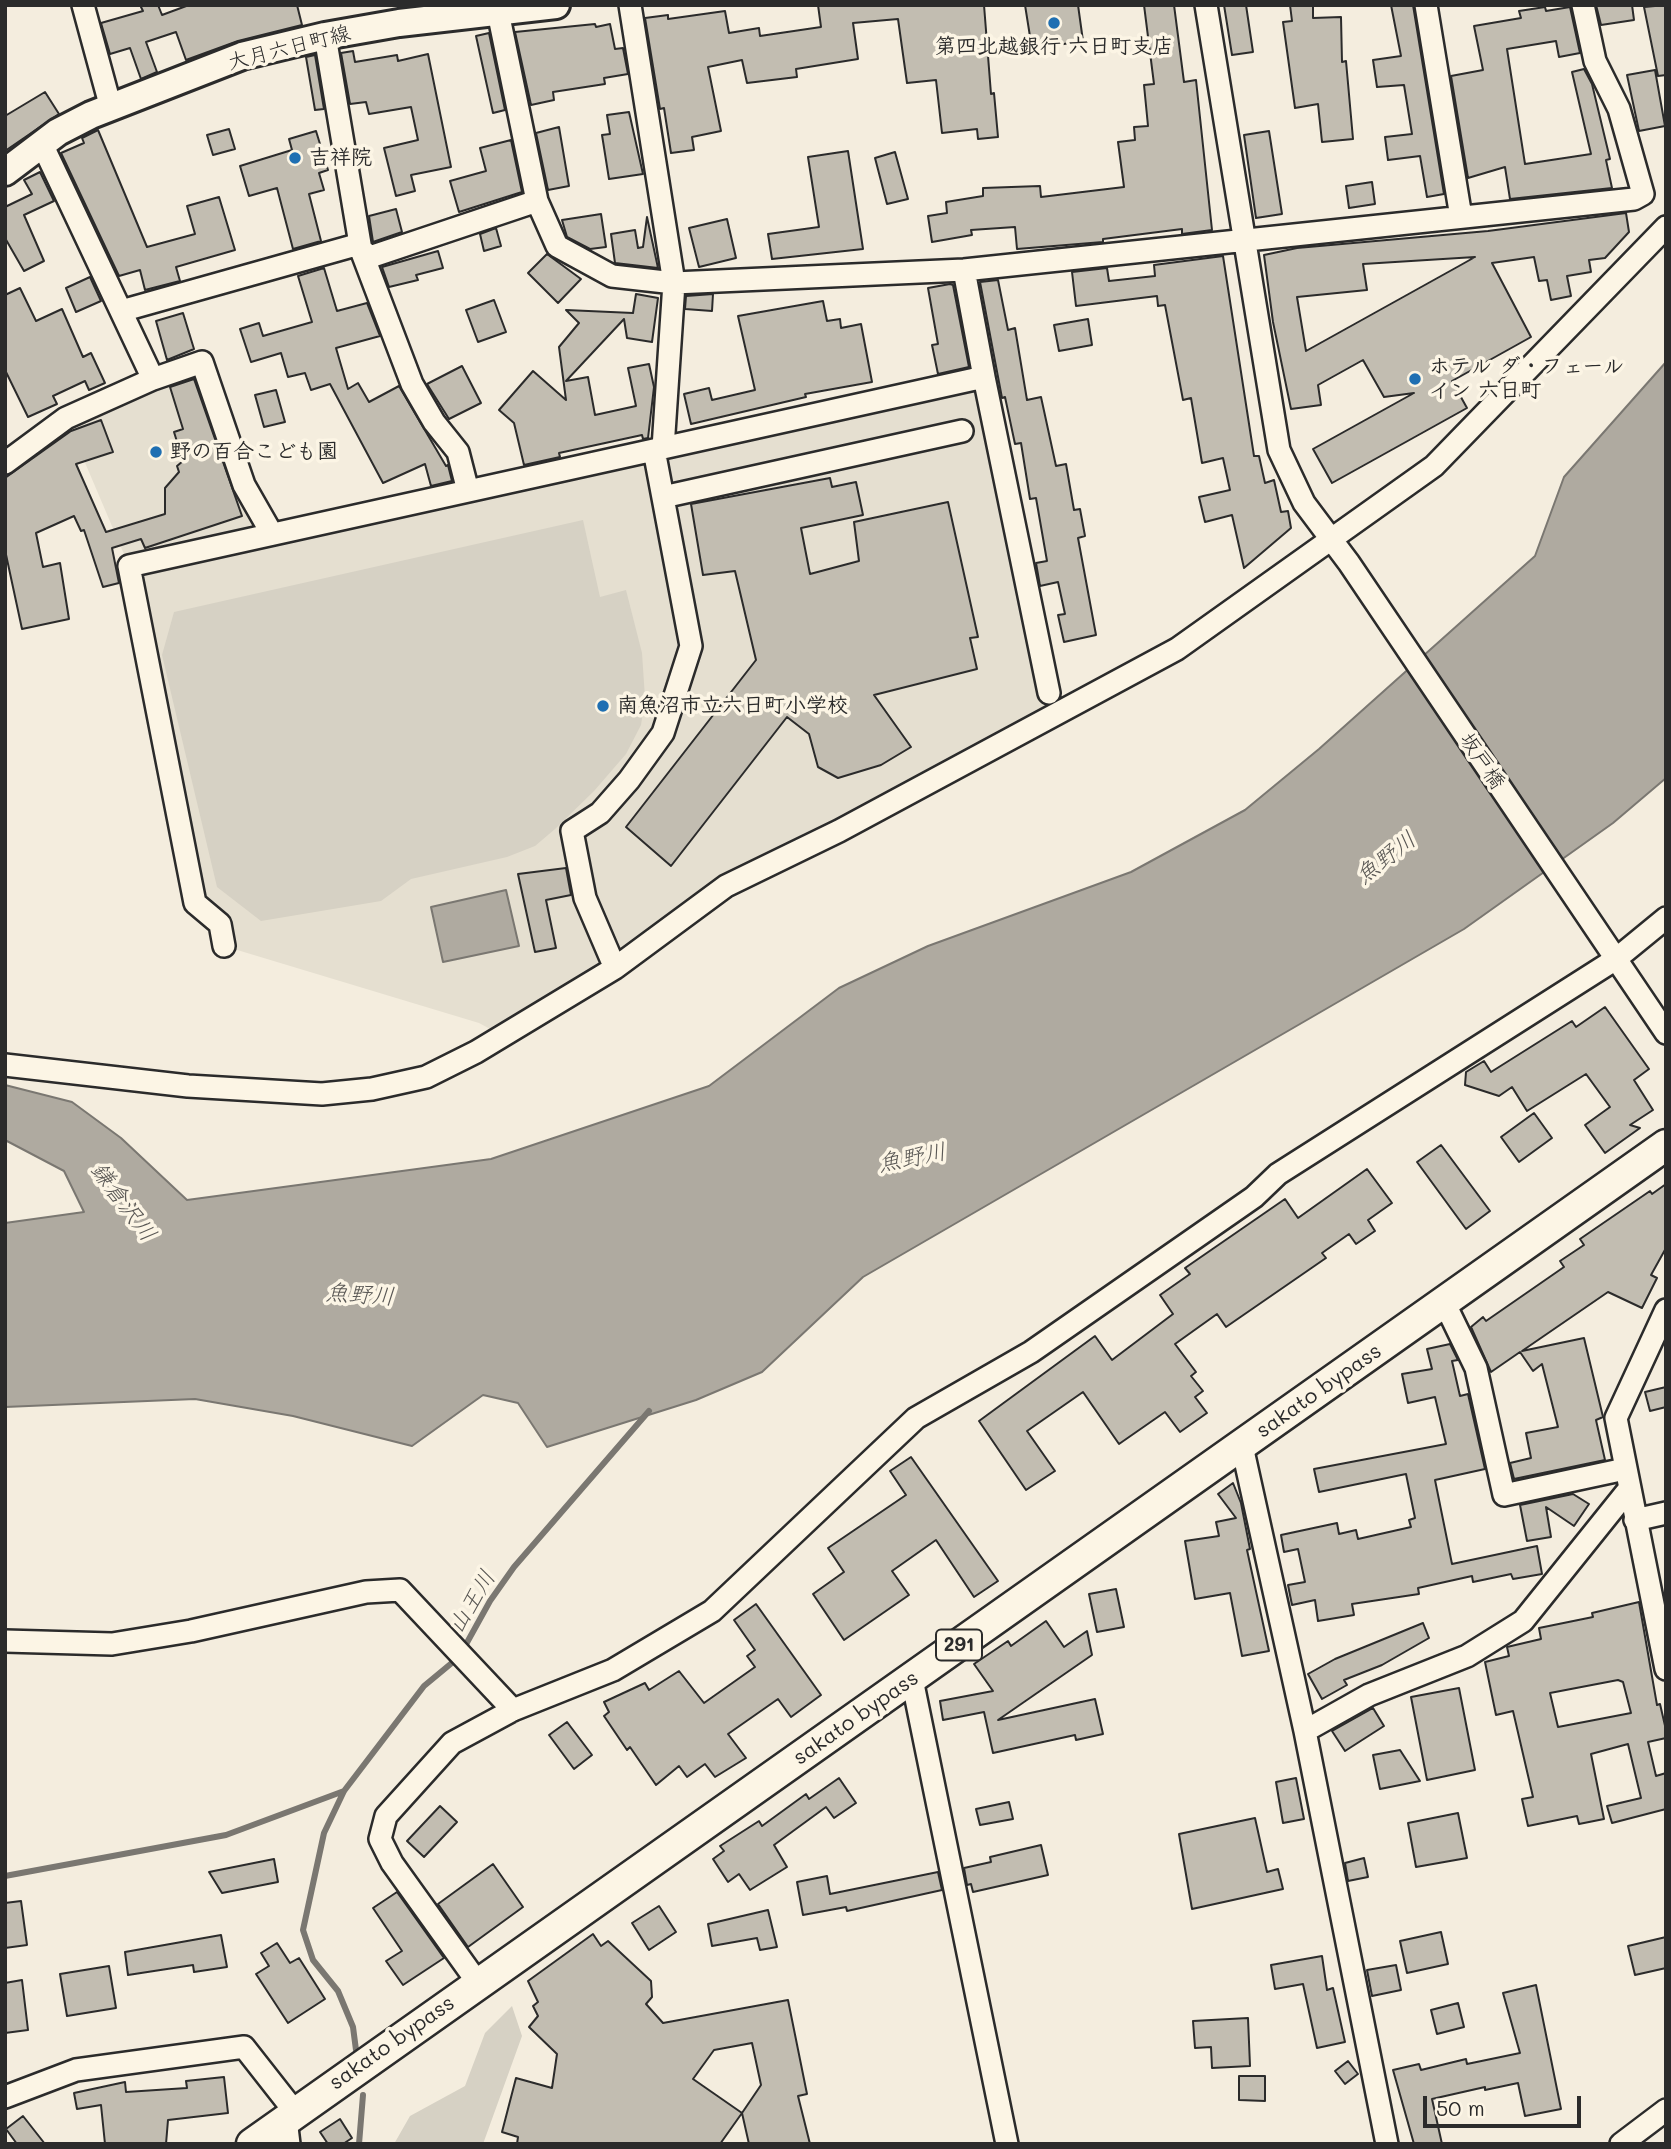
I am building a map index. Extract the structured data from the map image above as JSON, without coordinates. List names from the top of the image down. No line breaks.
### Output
{"streets":{"highway":["sakato bypass","291"],"main road":["大月六日町線"],"street":["坂戸橋"]},"water":["魚野川","鎌倉沢川","山王川"],"places":["第四北越銀行 六日町支店","吉祥院","ホテル ダ・フェール イン 六日町","野の百合こども園","南魚沼市立六日町小学校"],"scale_bar":"50 m"}
